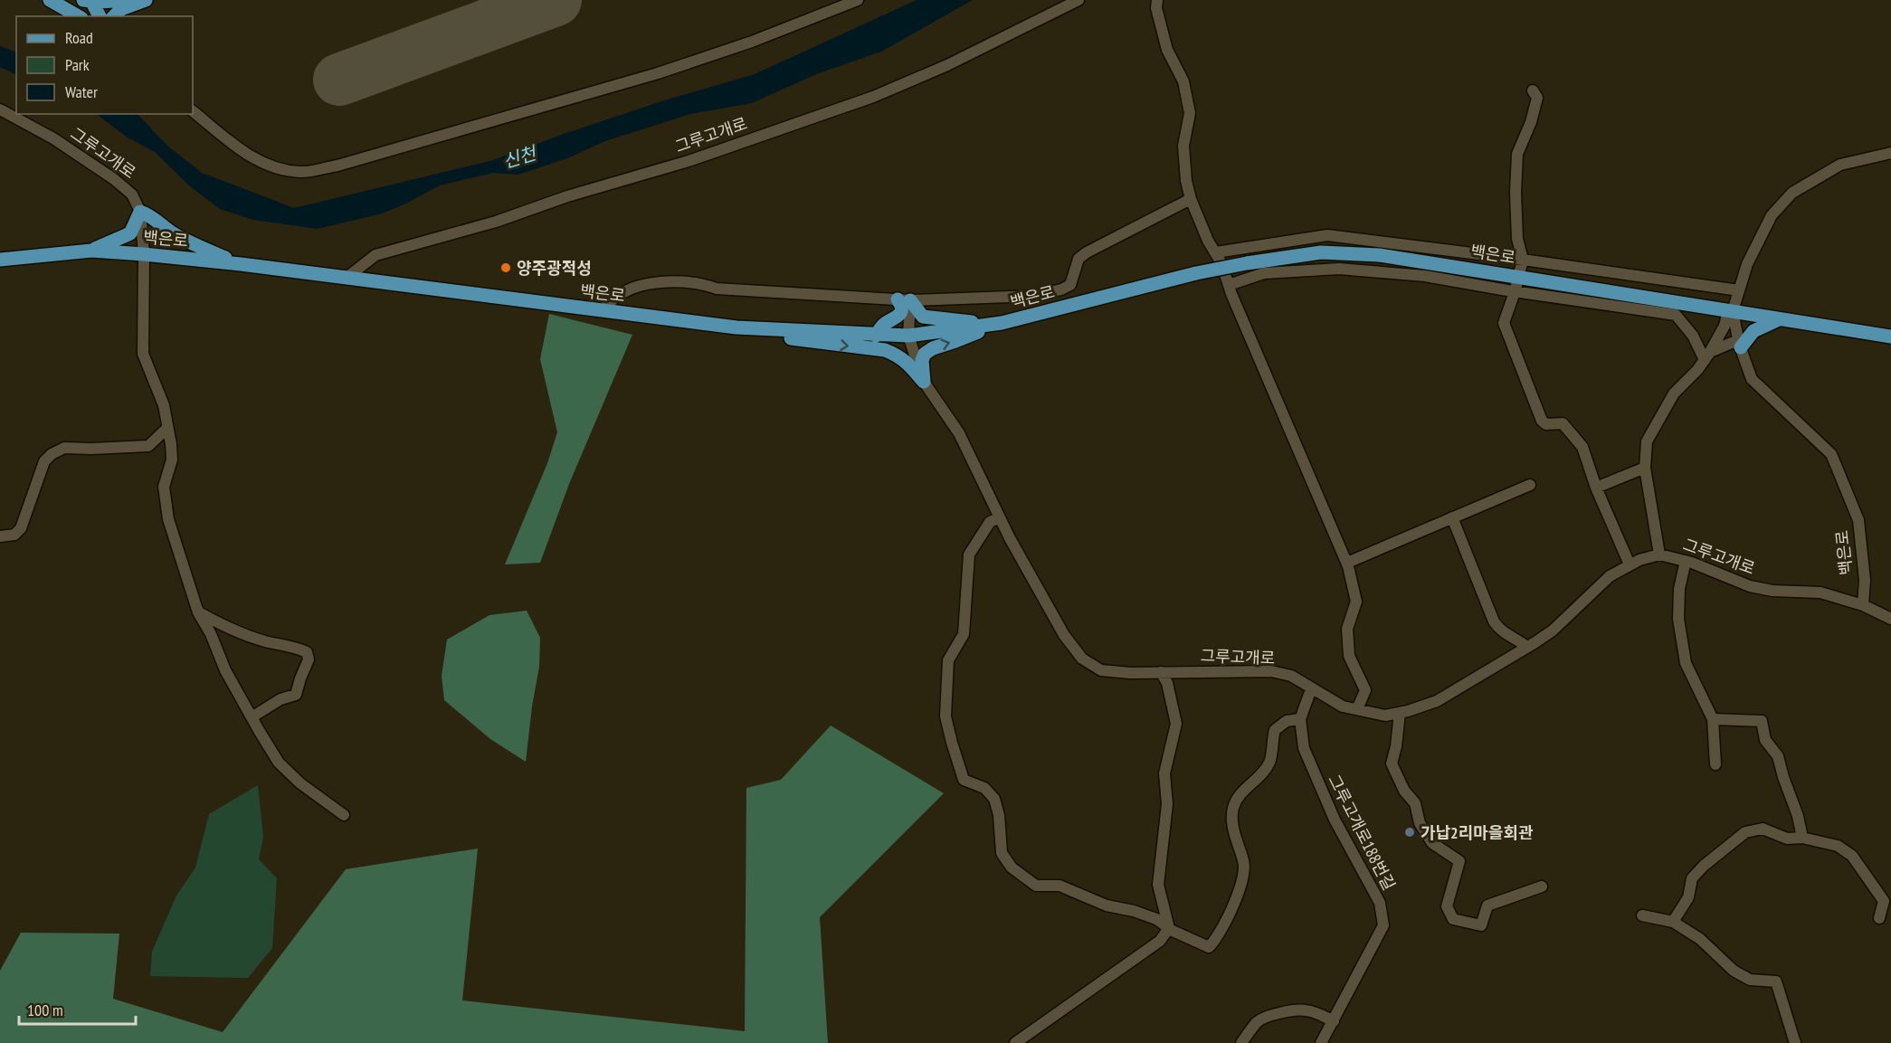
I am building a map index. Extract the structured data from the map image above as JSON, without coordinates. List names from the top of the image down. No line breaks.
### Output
{"streets":{"main road":["백은로"],"street":["그루고개로","그루고개로188번길"]},"crossings":[["그루고개로","백은로"],["그루고개로","그루고개로188번길"]],"water":["신천"],"places":["양주광적성","가납2리마을회관"],"legend":["Road","Park","Water"],"scale_bar":"100 m"}
